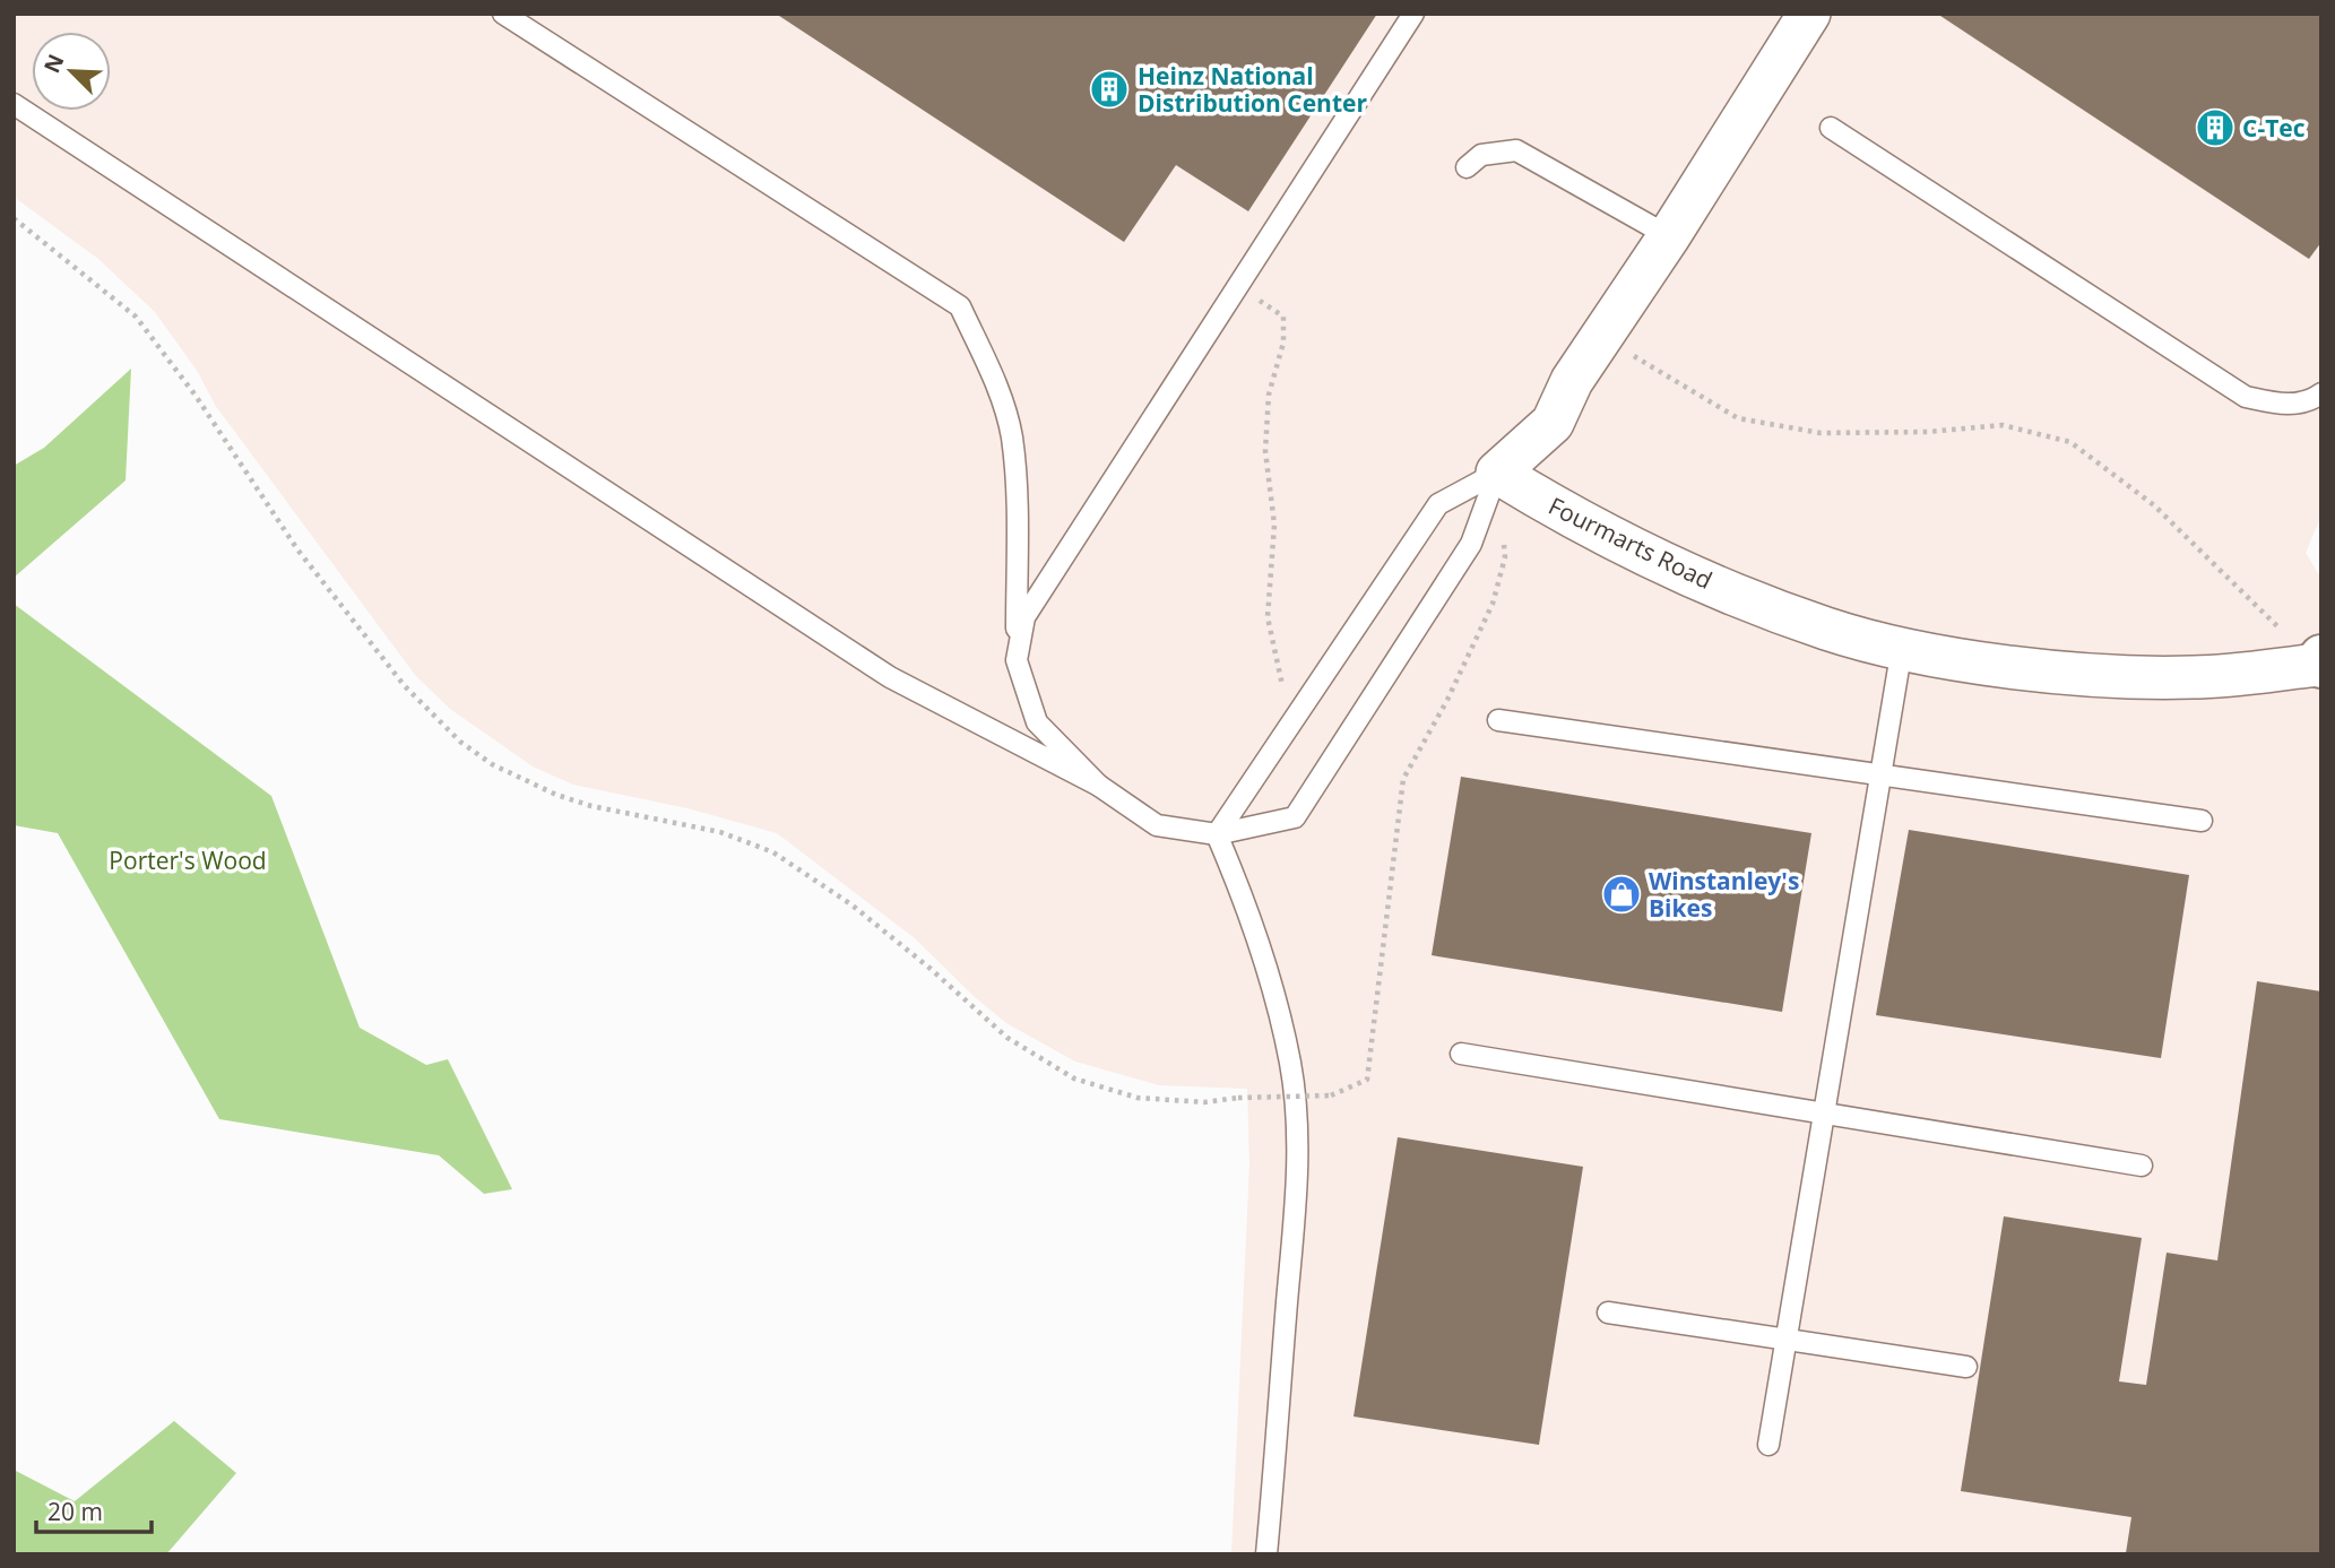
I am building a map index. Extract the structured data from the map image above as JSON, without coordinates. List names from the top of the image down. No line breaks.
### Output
{"streets":{"street":["Fourmarts Road"]},"parks":["Porter's Wood"],"places":{"building":["Heinz National Distribution Center","C-Tec"],"shop":["Winstanley's Bikes"]},"scale_bar":"20 m","north":"top left"}
